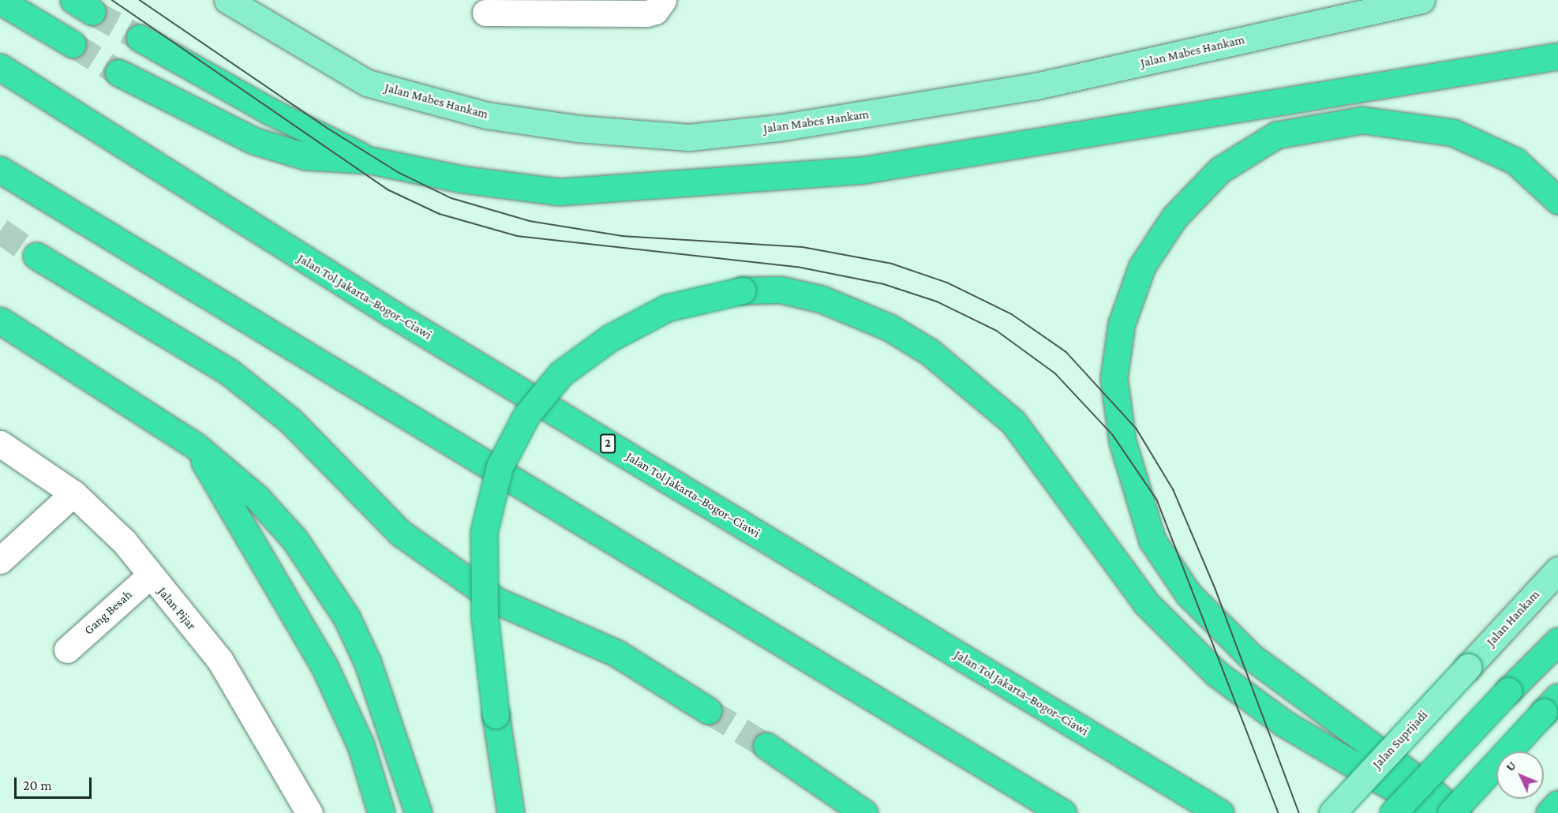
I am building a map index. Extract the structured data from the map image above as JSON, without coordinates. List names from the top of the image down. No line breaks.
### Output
{"streets":{"highway":["Jalan Tol Jakarta–Bogor–Ciawi","2"],"main road":["Jalan Mabes Hankam","Jalan Hankam","Jalan Suprijadi"],"street":["Jalan Pijar","Gang Besah"]},"crossings":[["Jalan Pijar","Gang Besah"],["Jalan Hankam","Jalan Suprijadi"]],"scale_bar":"20 m","north":"top left"}
